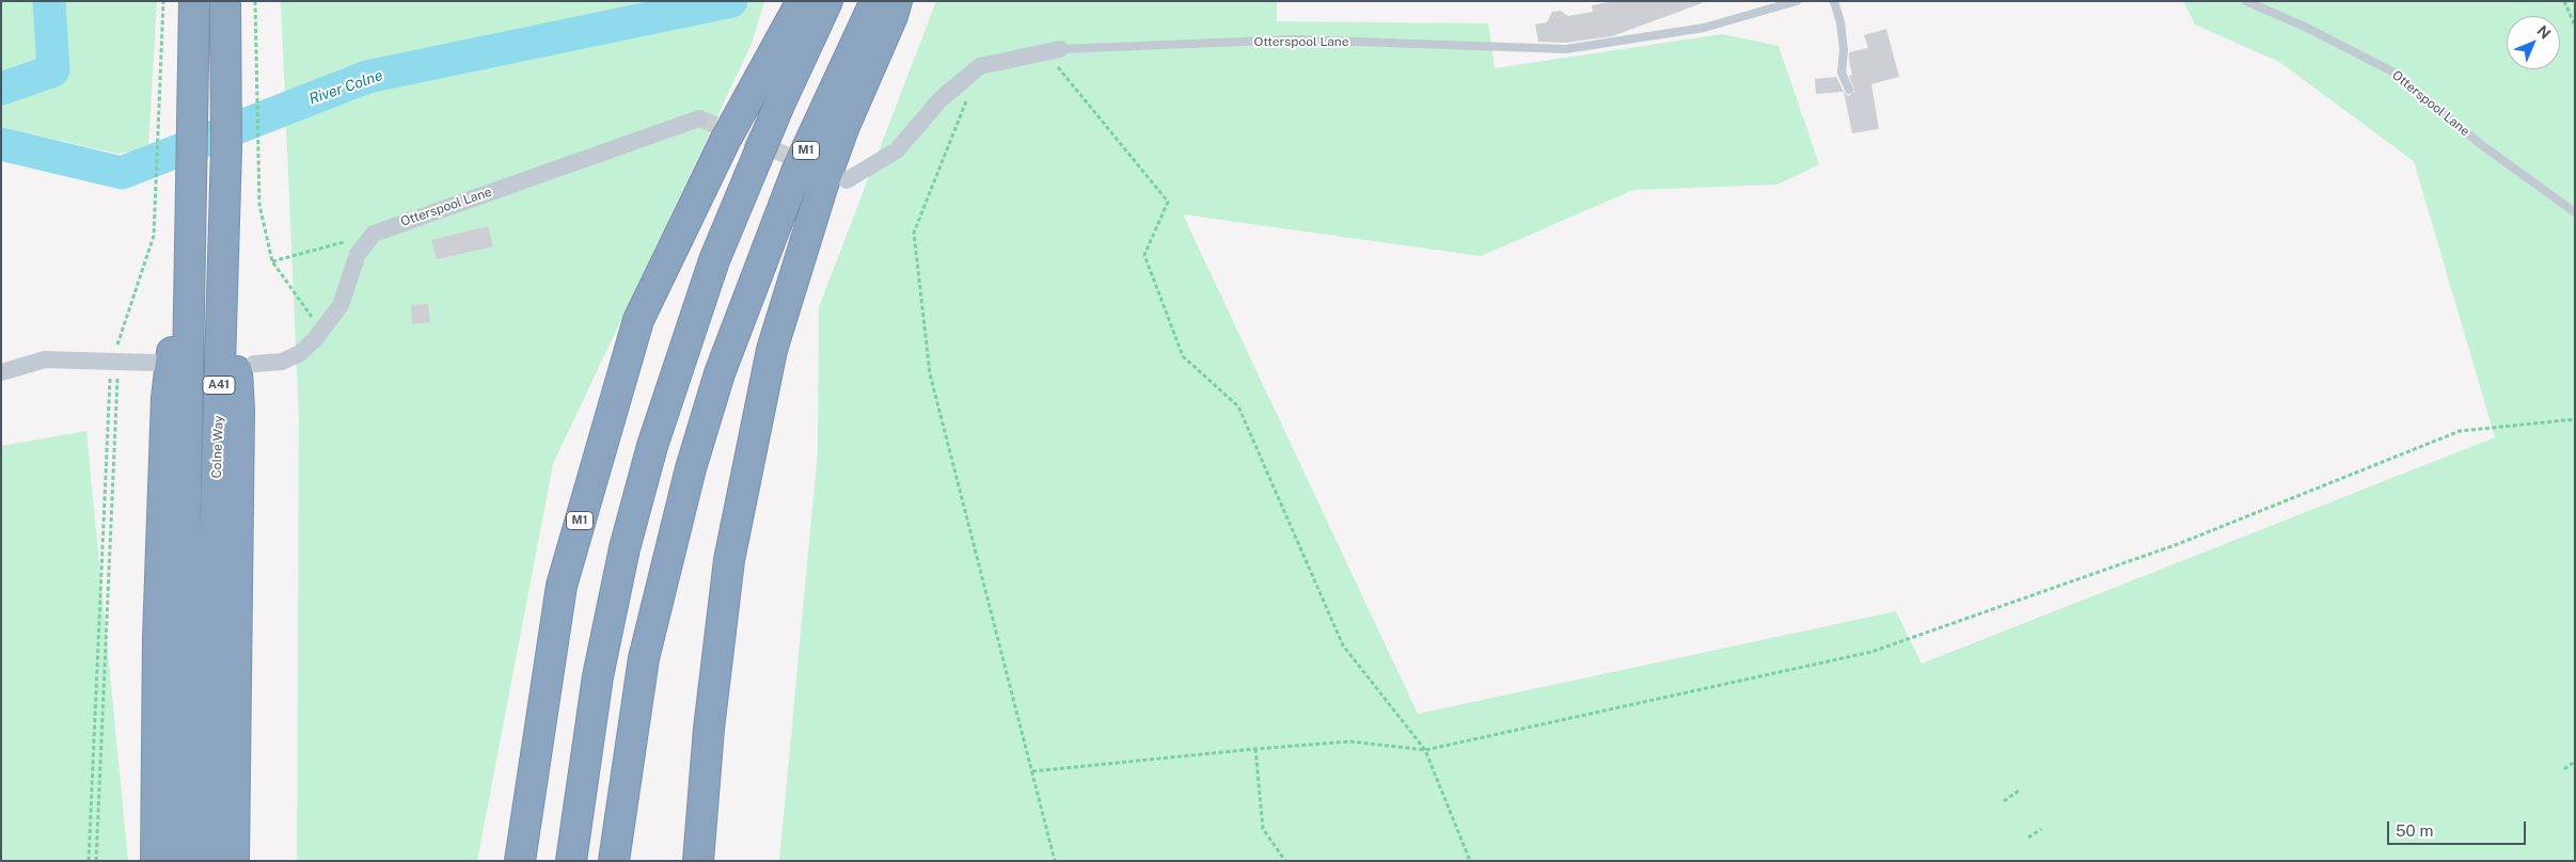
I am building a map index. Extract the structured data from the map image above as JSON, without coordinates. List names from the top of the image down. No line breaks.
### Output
{"streets":{"highway":["M1","A41","Colne Way"],"street":["Otterspool Lane"]},"water":["River Colne"],"scale_bar":"50 m","north":"top right"}
